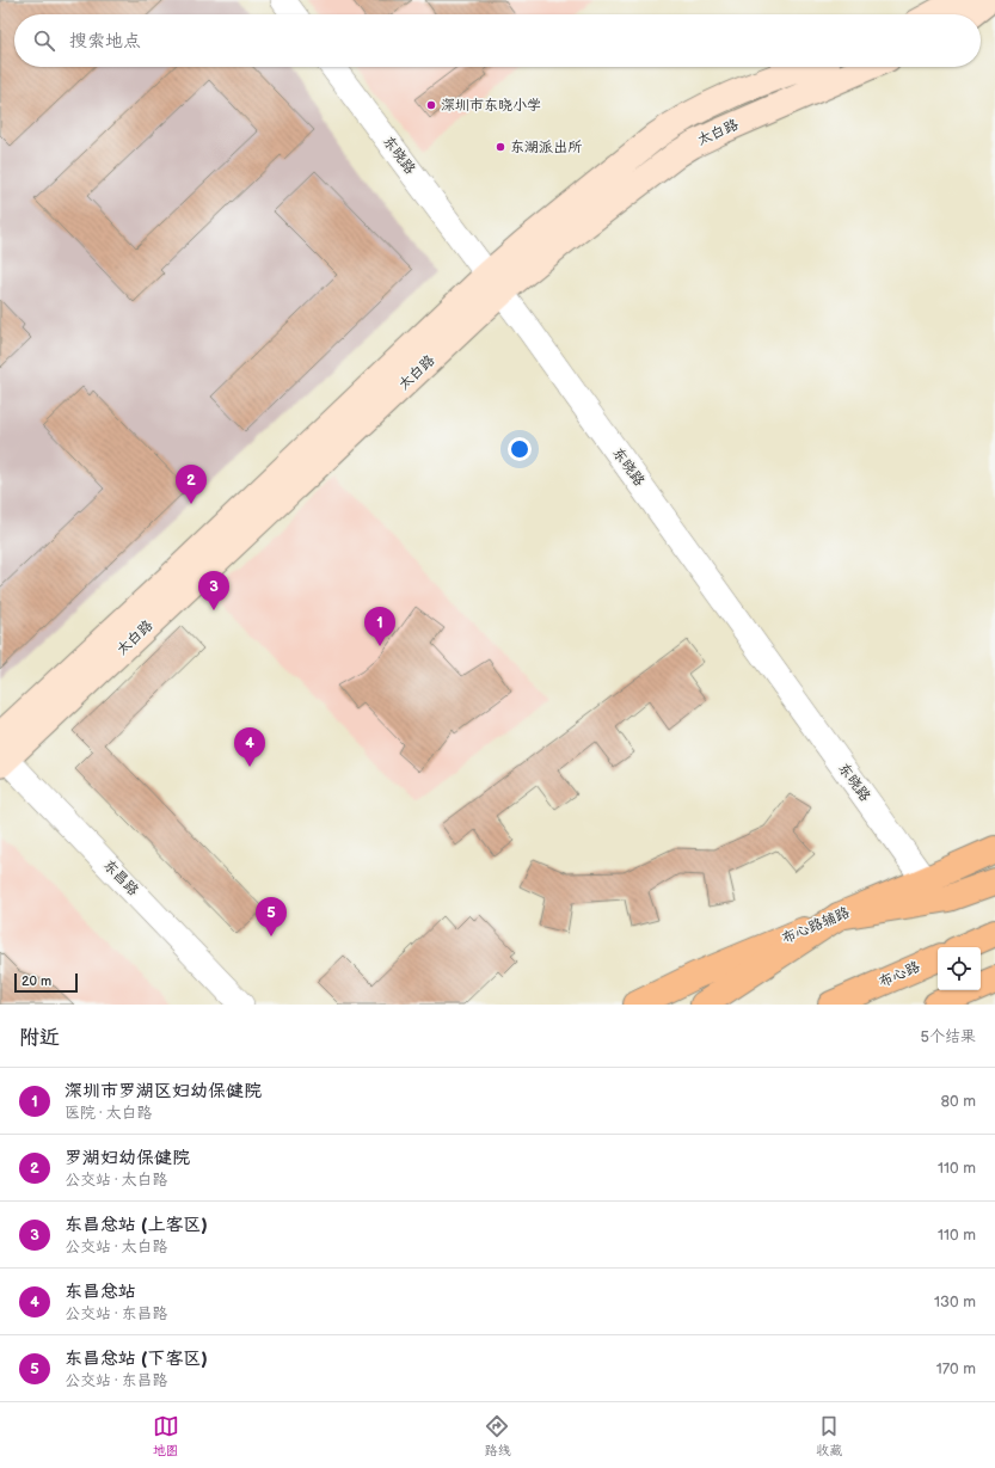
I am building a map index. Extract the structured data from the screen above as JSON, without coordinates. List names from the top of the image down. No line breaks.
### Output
{"streets":{"main road":["太白路","布心路辅路","布心路"],"street":["东晓路","东昌路"]},"crossings":[["太白路","东晓路"],["太白路","东昌路"],["东晓路","布心路辅路"]],"places":["深圳市东晓小学","东湖派出所"],"scale_bar":"20 m","page":{"search":"搜索地点","pins":["2","3","1","4","5"],"scale":"20 m","heading":["附近","5个结果"],"list":[{"mark":"1","name":"深圳市罗湖区妇幼保健院","note":"医院 · 太白路","value":"80 m"},{"mark":"2","name":"罗湖妇幼保健院","note":"公交站 · 太白路","value":"110 m"},{"mark":"3","name":"东昌总站 (上客区)","note":"公交站 · 太白路","value":"110 m"},{"mark":"4","name":"东昌总站","note":"公交站 · 东昌路","value":"130 m"},{"mark":"5","name":"东昌总站 (下客区)","note":"公交站 · 东昌路","value":"170 m"}],"nav":["地图","路线","收藏"]}}
